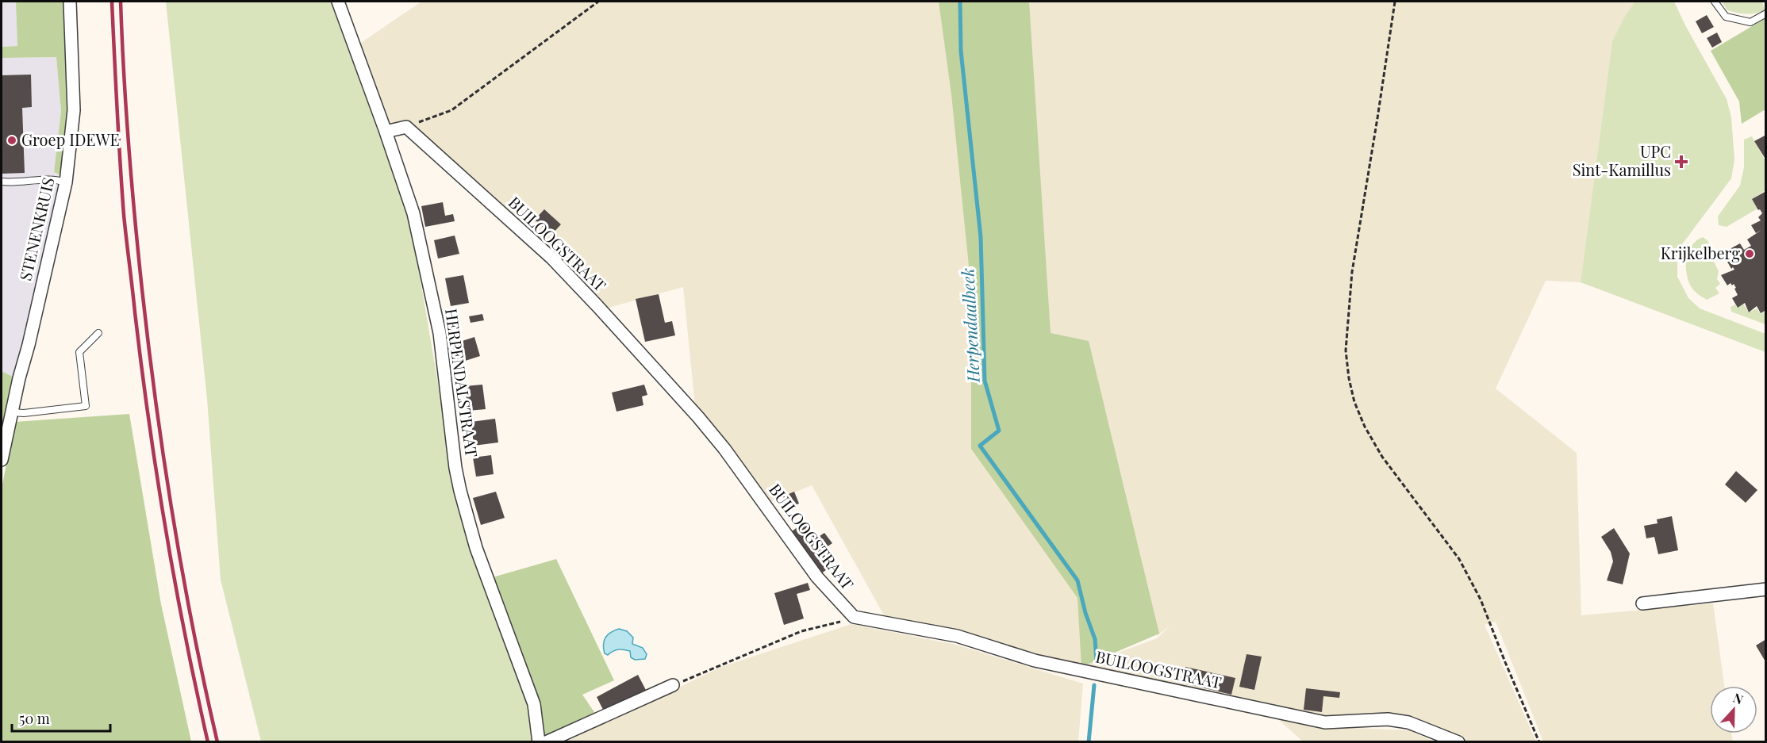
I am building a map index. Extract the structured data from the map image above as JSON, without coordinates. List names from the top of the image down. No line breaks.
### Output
{"streets":{"street":["STENENKRUIS","BUILOOGSTRAAT","HERPENDALSTRAAT"]},"water":["Herpendaalbeek"],"places":{"other":["Groep IDEWE","Krijkelberg"],"health":["UPC Sint-Kamillus"]},"scale_bar":"50 m","north":"top"}
